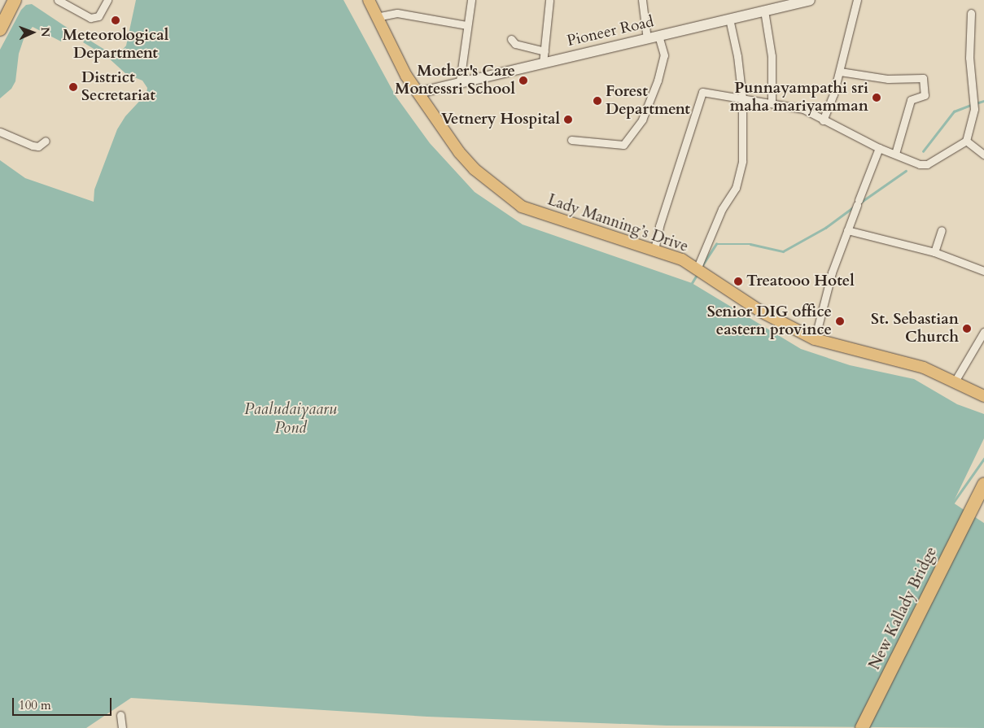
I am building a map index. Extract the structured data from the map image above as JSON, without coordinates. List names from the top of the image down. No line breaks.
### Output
{"streets":{"highway":["New Kallady Bridge"],"main road":["Pioneer Road","Lady Manning’s Drive"]},"crossings":[["Pioneer Road","Lady Manning’s Drive"]],"water":["Paaludaiyaaru Pond"],"places":["Meteorological Department","Mother's Care Montessri School","District Secretariat","Punnayampathi sri maha mariyamman","Forest Department","Vetnery Hospital","Treatooo Hotel","Senior DIG office eastern province","St. Sebastian Church"],"scale_bar":"100 m","north":"right"}
